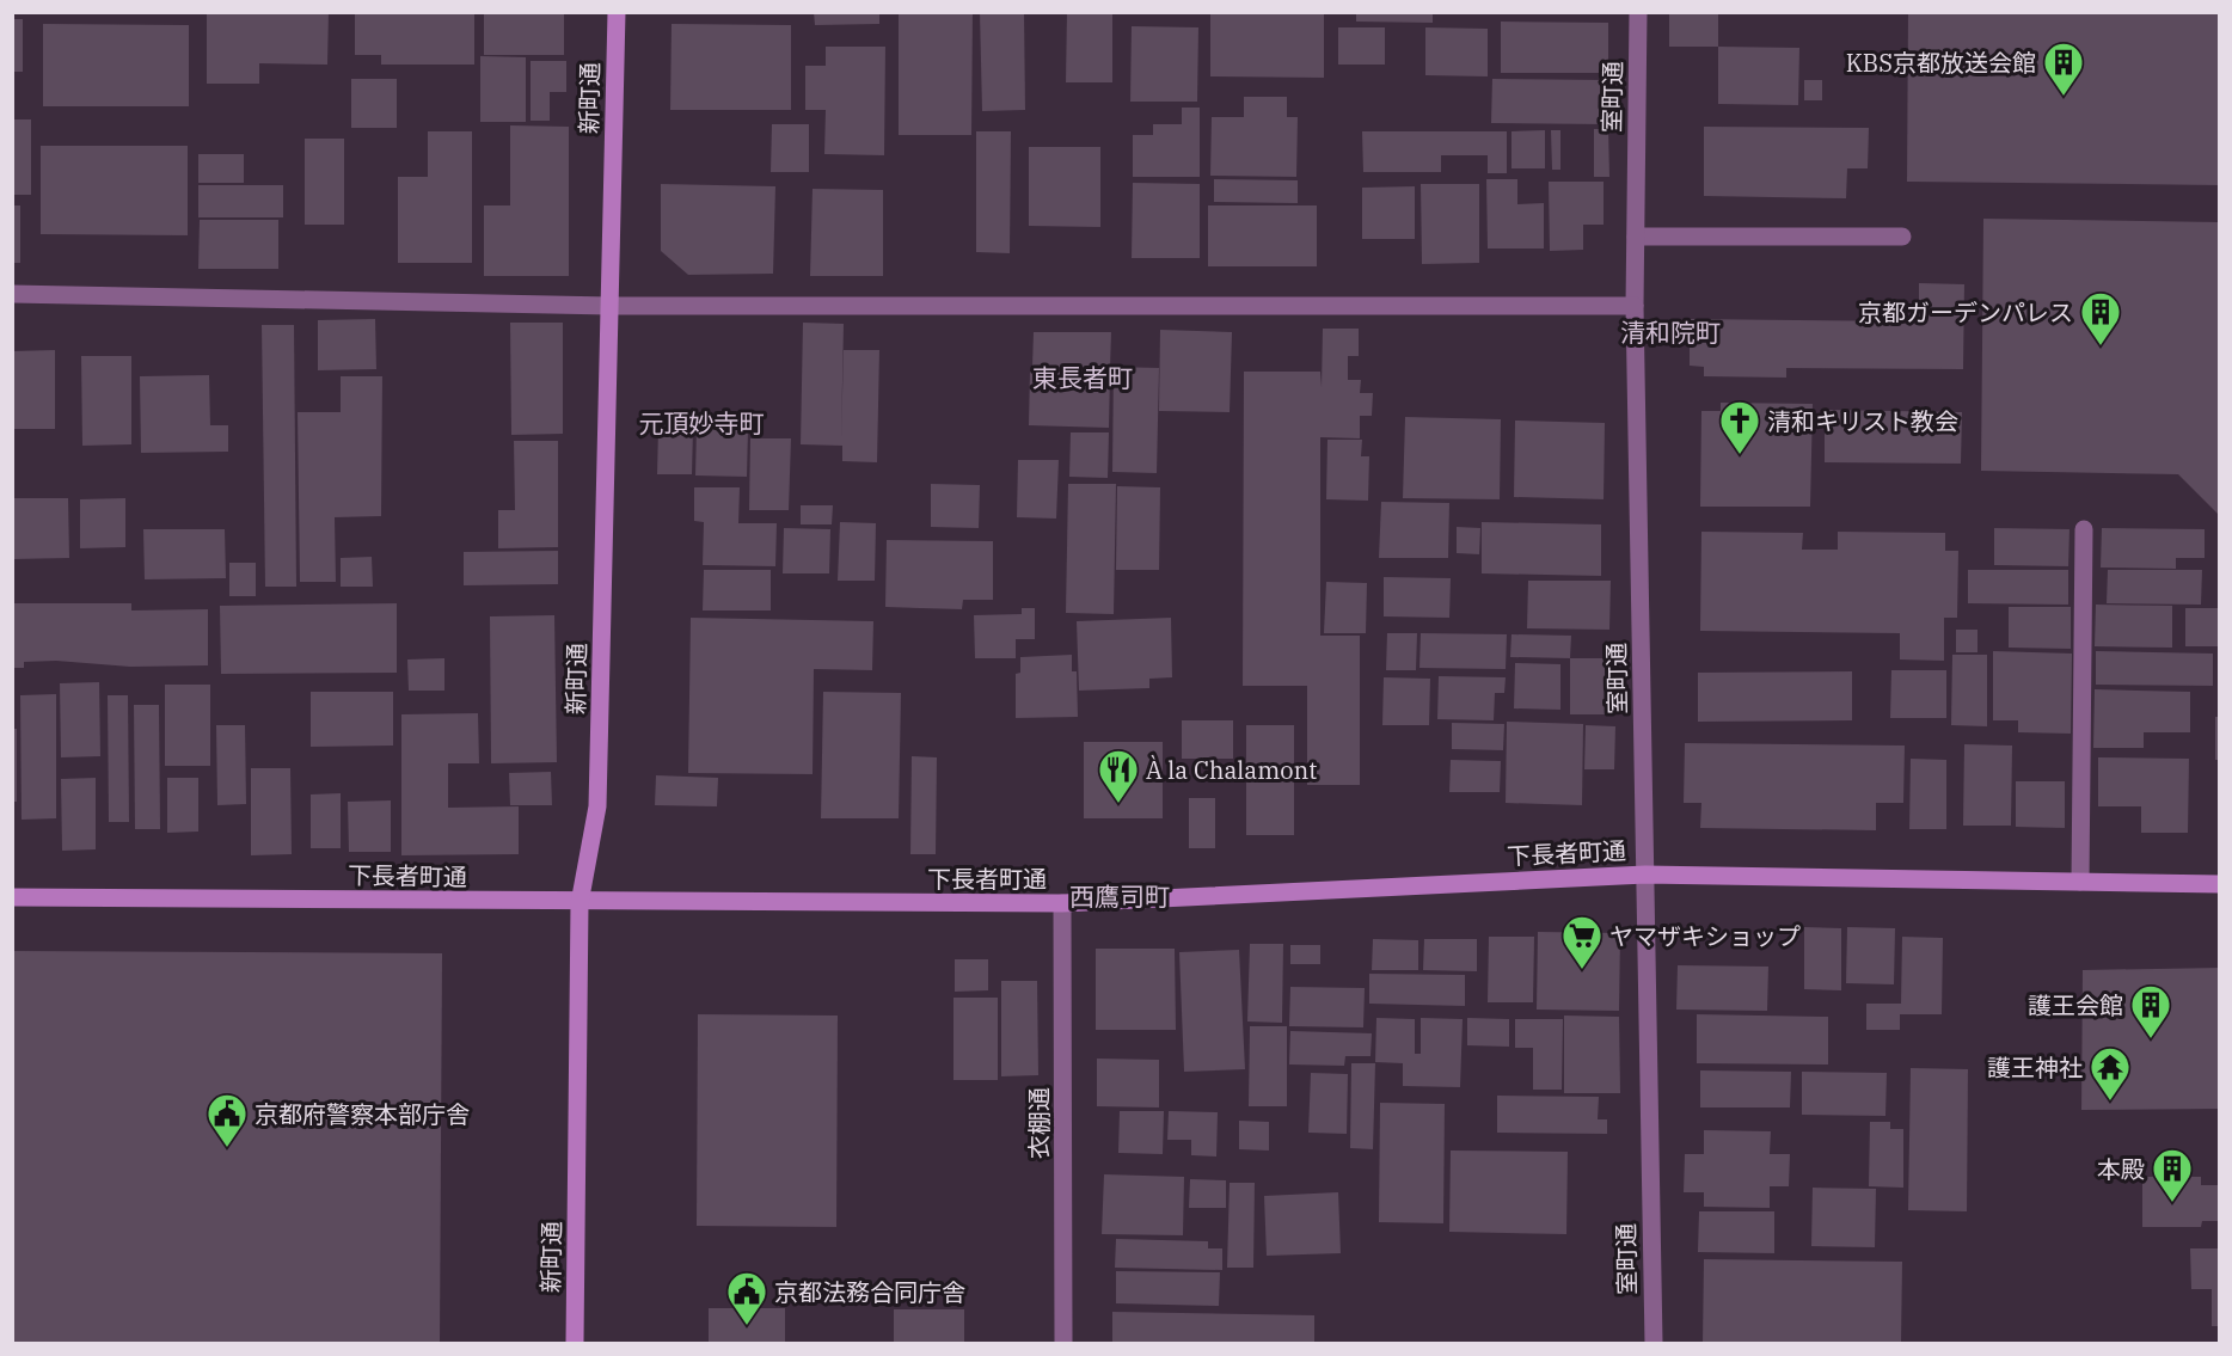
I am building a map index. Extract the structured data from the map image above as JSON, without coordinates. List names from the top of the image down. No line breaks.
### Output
{"streets":{"street":["室町通","新町通","下長者町通","衣棚通"]},"crossings":[["室町通","下長者町通"],["新町通","下長者町通"],["下長者町通","衣棚通"]],"districts":["清和院町","東長者町","元頂妙寺町","西鷹司町"],"places":{"building":["KBS京都放送会館","京都ガーデンパレス","護王会館","本殿"],"church":["清和キリスト教会"],"restaurant":["À la Chalamont"],"supermarket":["ヤマザキショップ"],"temple":["護王神社"],"public building":["京都府警察本部庁舎","京都法務合同庁舎"]}}
